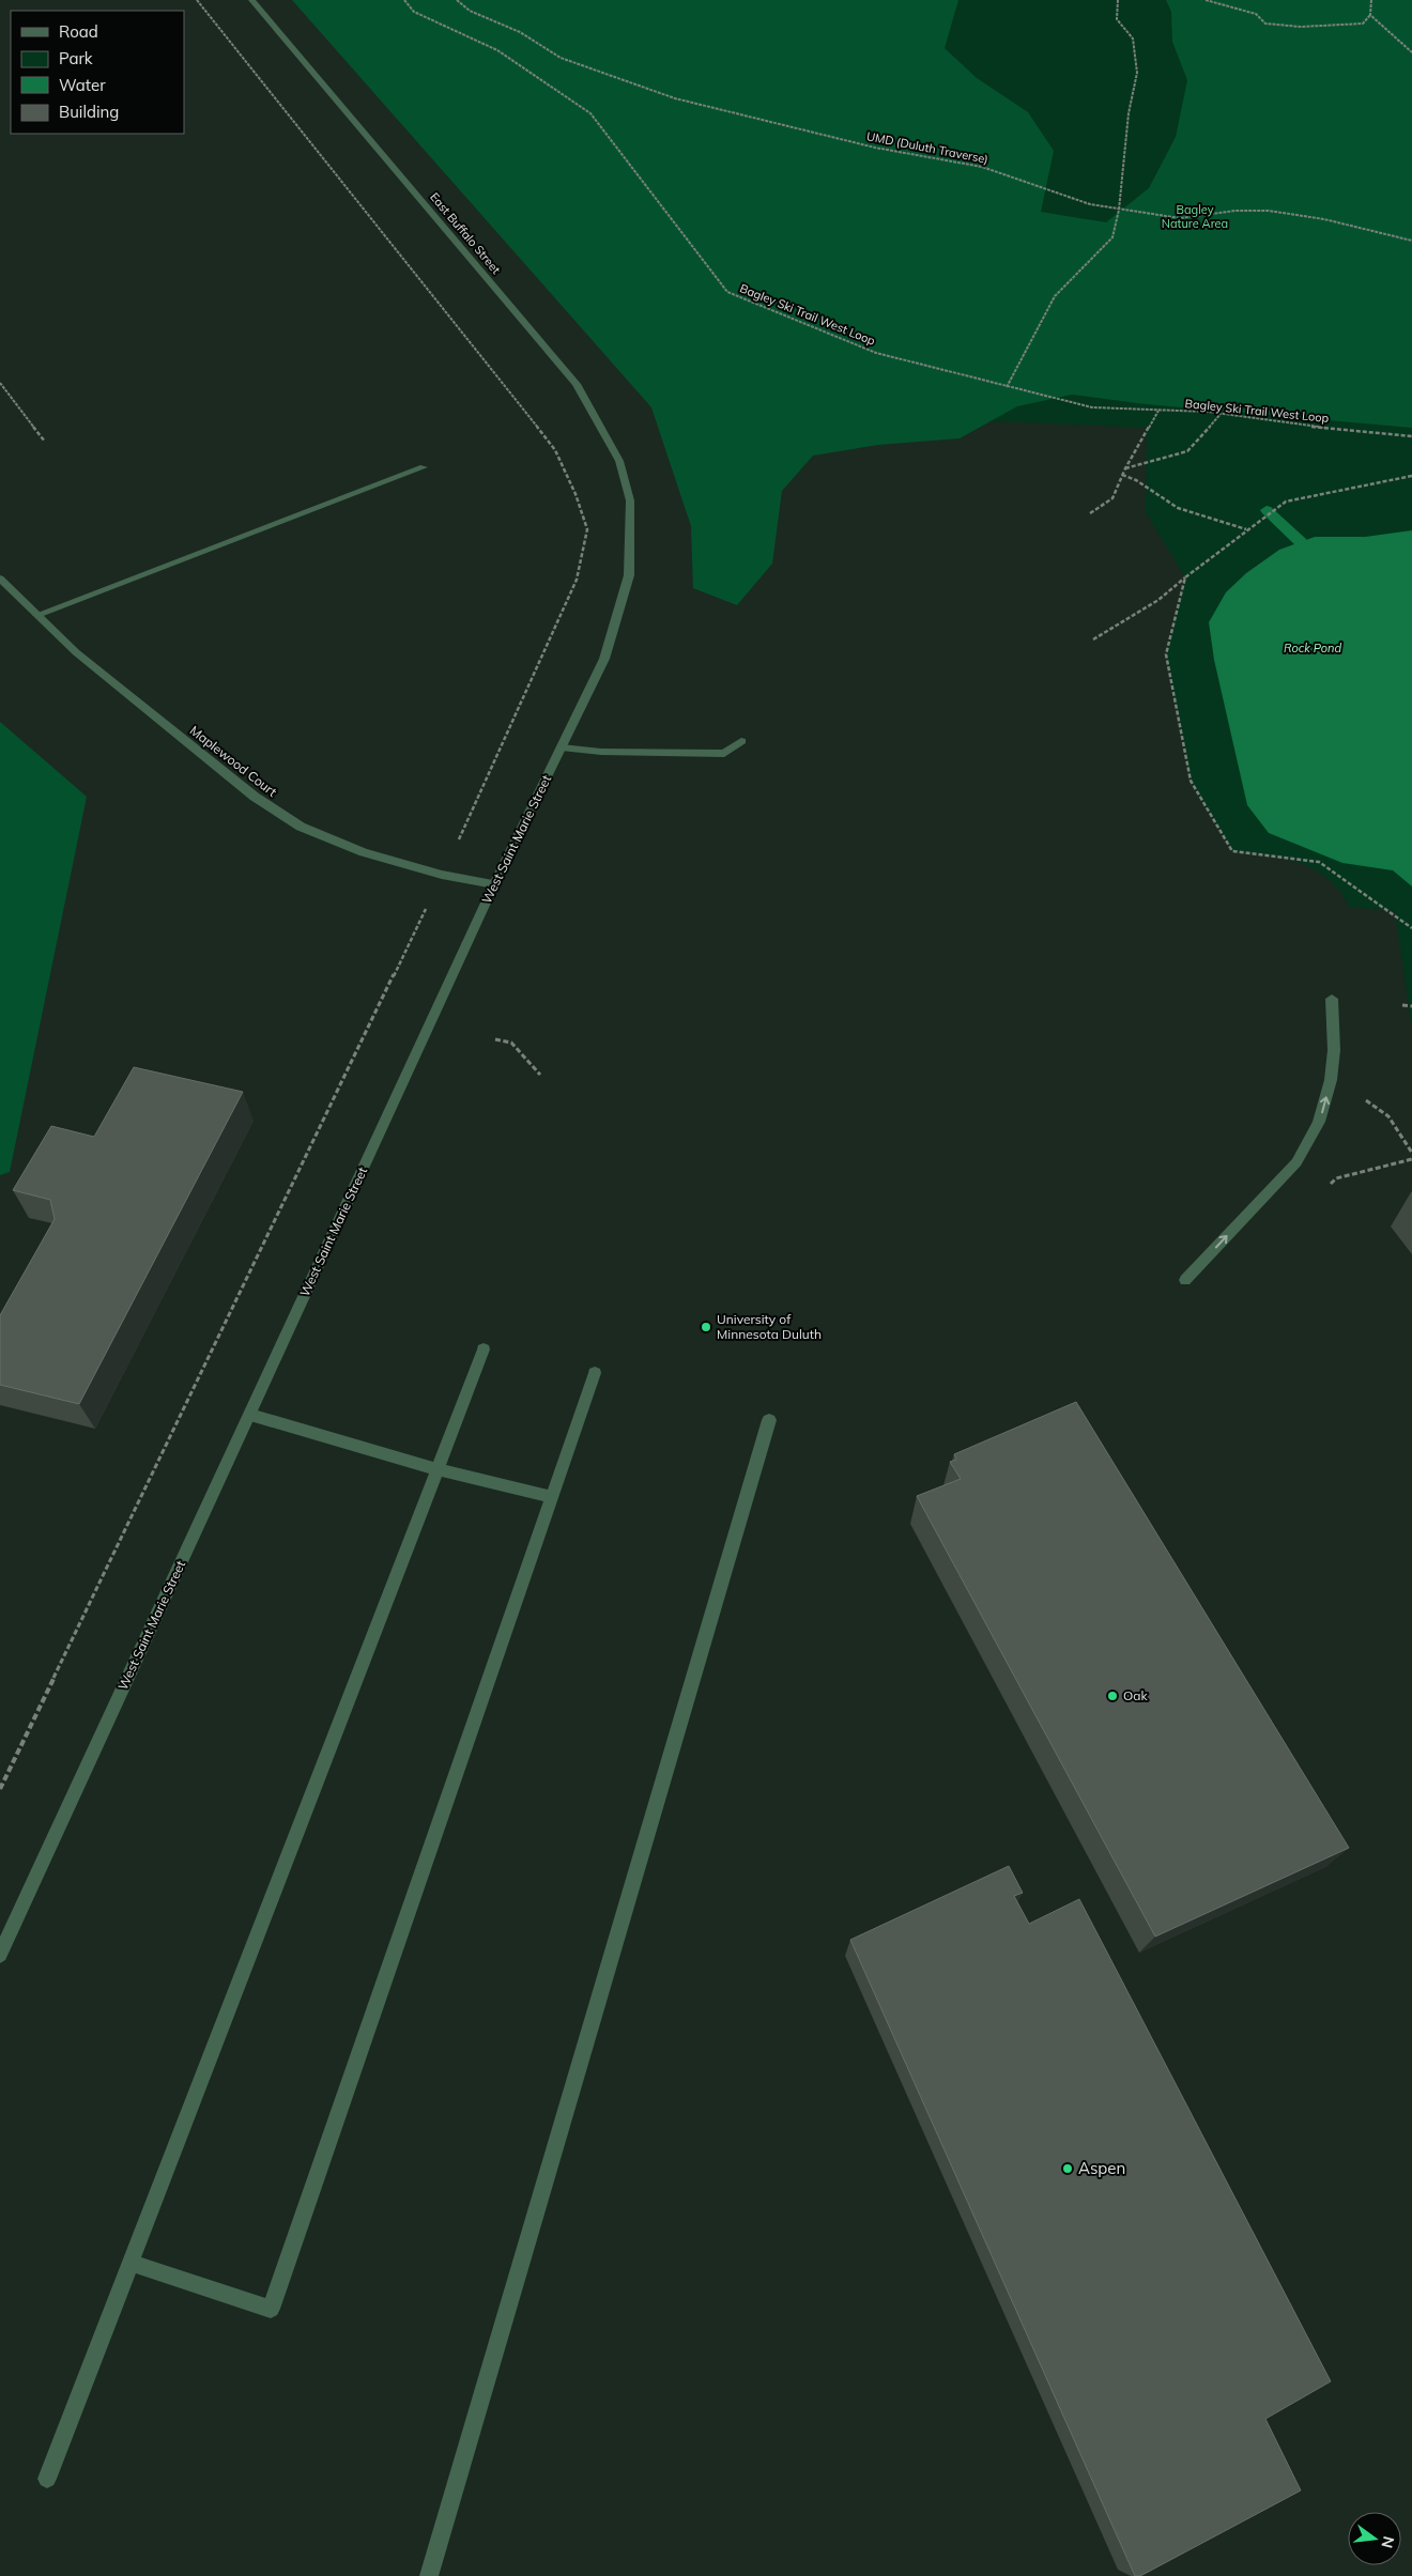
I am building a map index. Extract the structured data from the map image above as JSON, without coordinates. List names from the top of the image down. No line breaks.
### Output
{"streets":{"street":["East Buffalo Street","Maplewood Court","West Saint Marie Street"],"path":["UMD (Duluth Traverse)","Bagley Ski Trail West Loop"]},"crossings":[["East Buffalo Street","West Saint Marie Street"],["Maplewood Court","West Saint Marie Street"]],"water":["Rock Pond"],"parks":["Bagley Nature Area"],"places":["University of Minnesota Duluth","Oak","Aspen"],"legend":["Road","Park","Water","Building"],"north":"right"}
